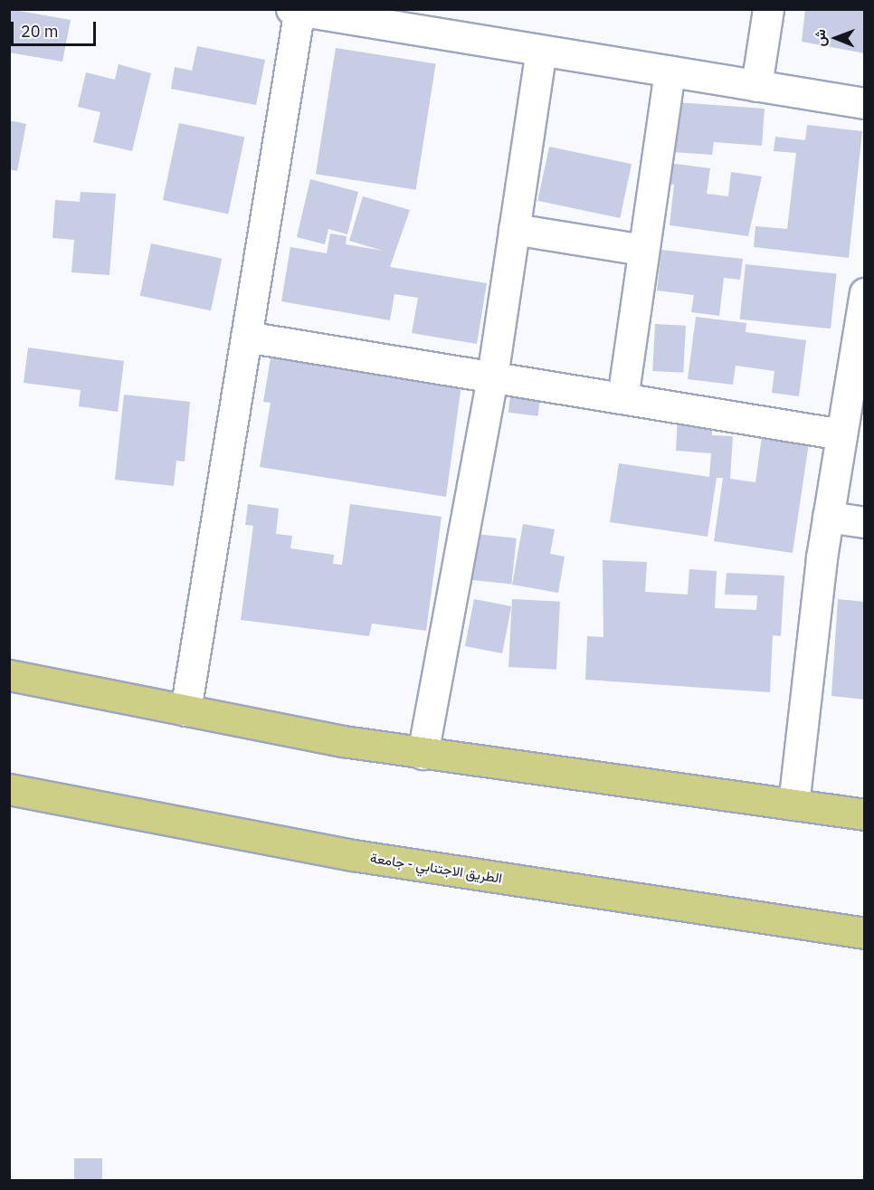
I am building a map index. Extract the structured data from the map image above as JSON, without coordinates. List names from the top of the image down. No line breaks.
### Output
{"streets":{"main road":["الطريق الاجتنابي - جامعة"]},"scale_bar":"20 m","north":"left"}
